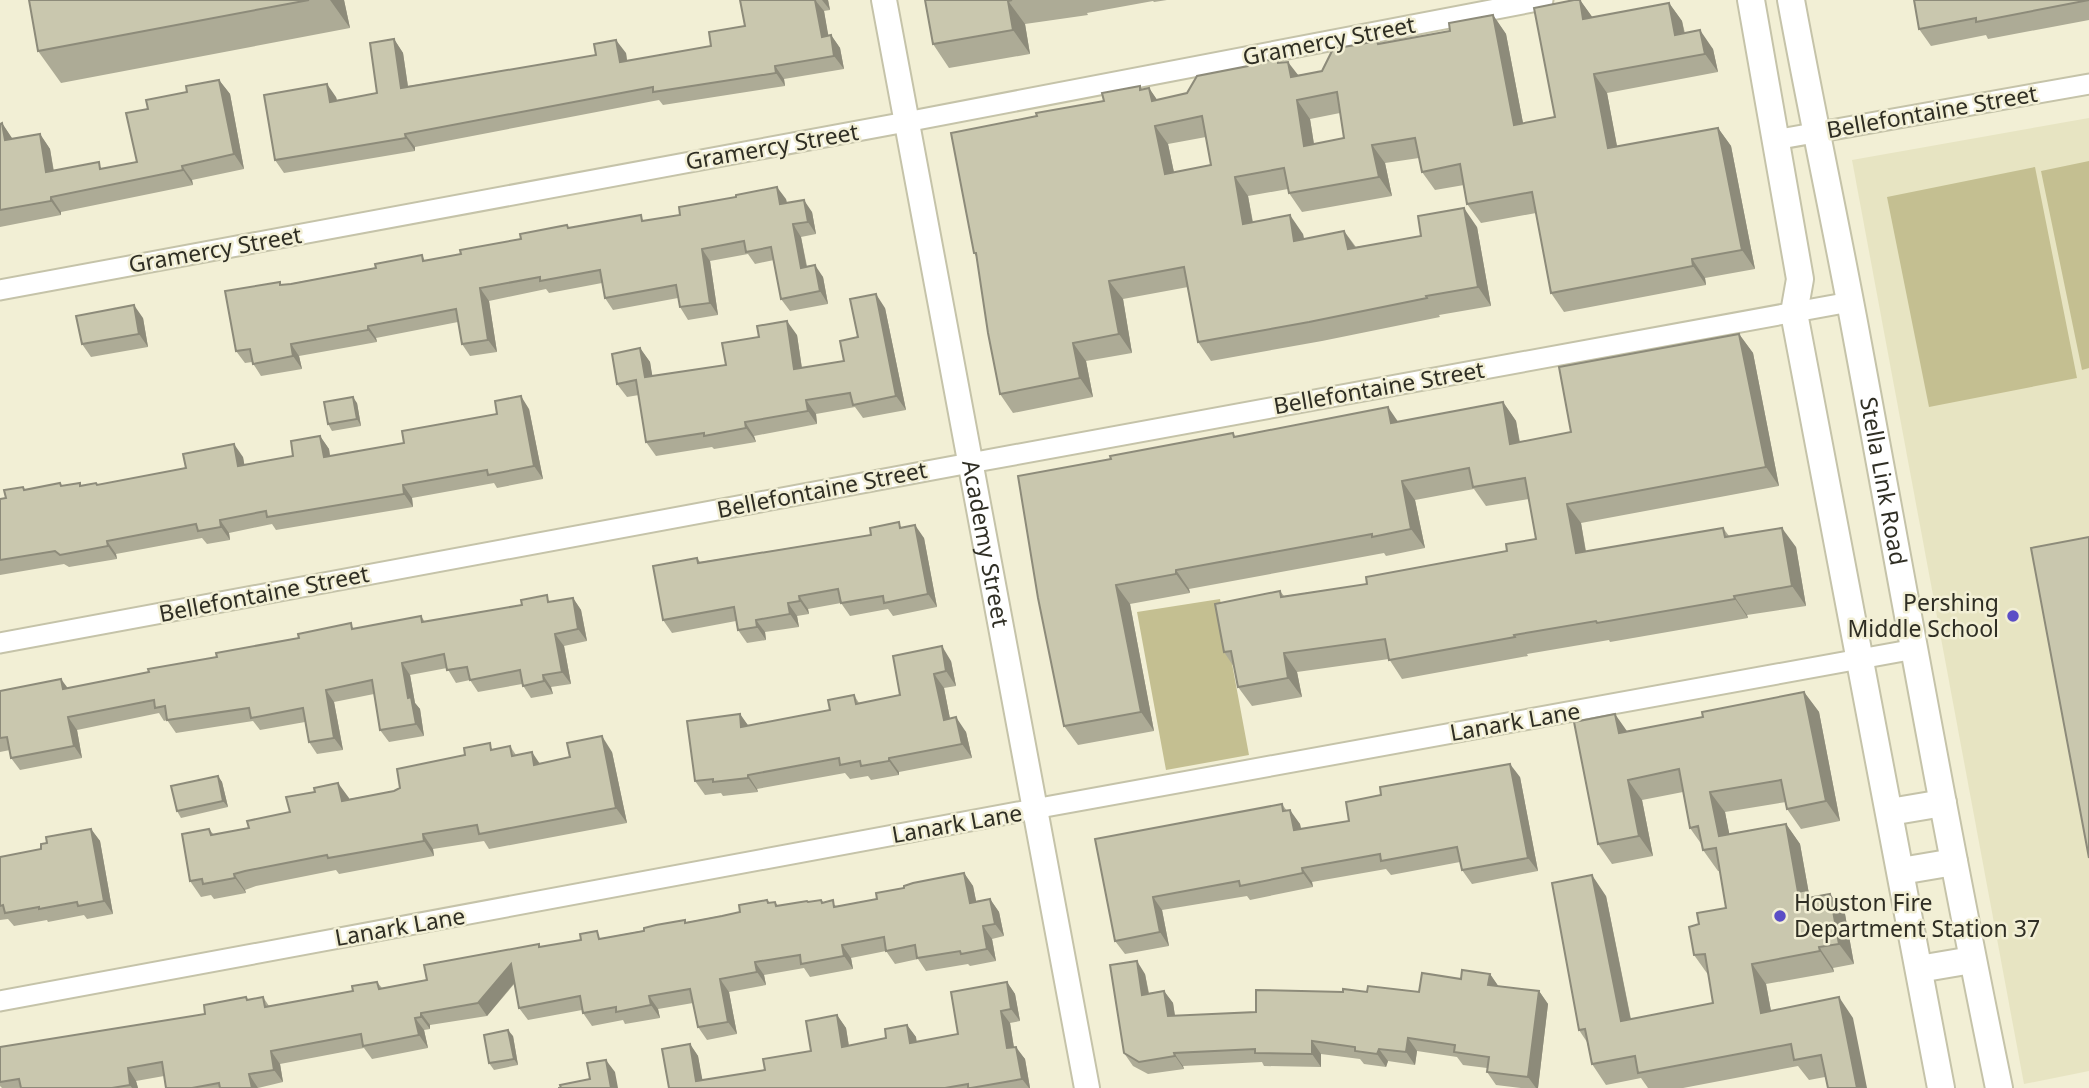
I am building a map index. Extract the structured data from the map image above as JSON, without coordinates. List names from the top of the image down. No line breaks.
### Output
{"streets":{"main road":["Stella Link Road"],"street":["Gramercy Street","Bellefontaine Street","Academy Street","Lanark Lane"]},"crossings":[["Gramercy Street","Academy Street"],["Bellefontaine Street","Stella Link Road"],["Bellefontaine Street","Academy Street"],["Stella Link Road","Lanark Lane"],["Academy Street","Lanark Lane"]],"places":["Pershing Middle School","Houston Fire Department Station 37"]}
